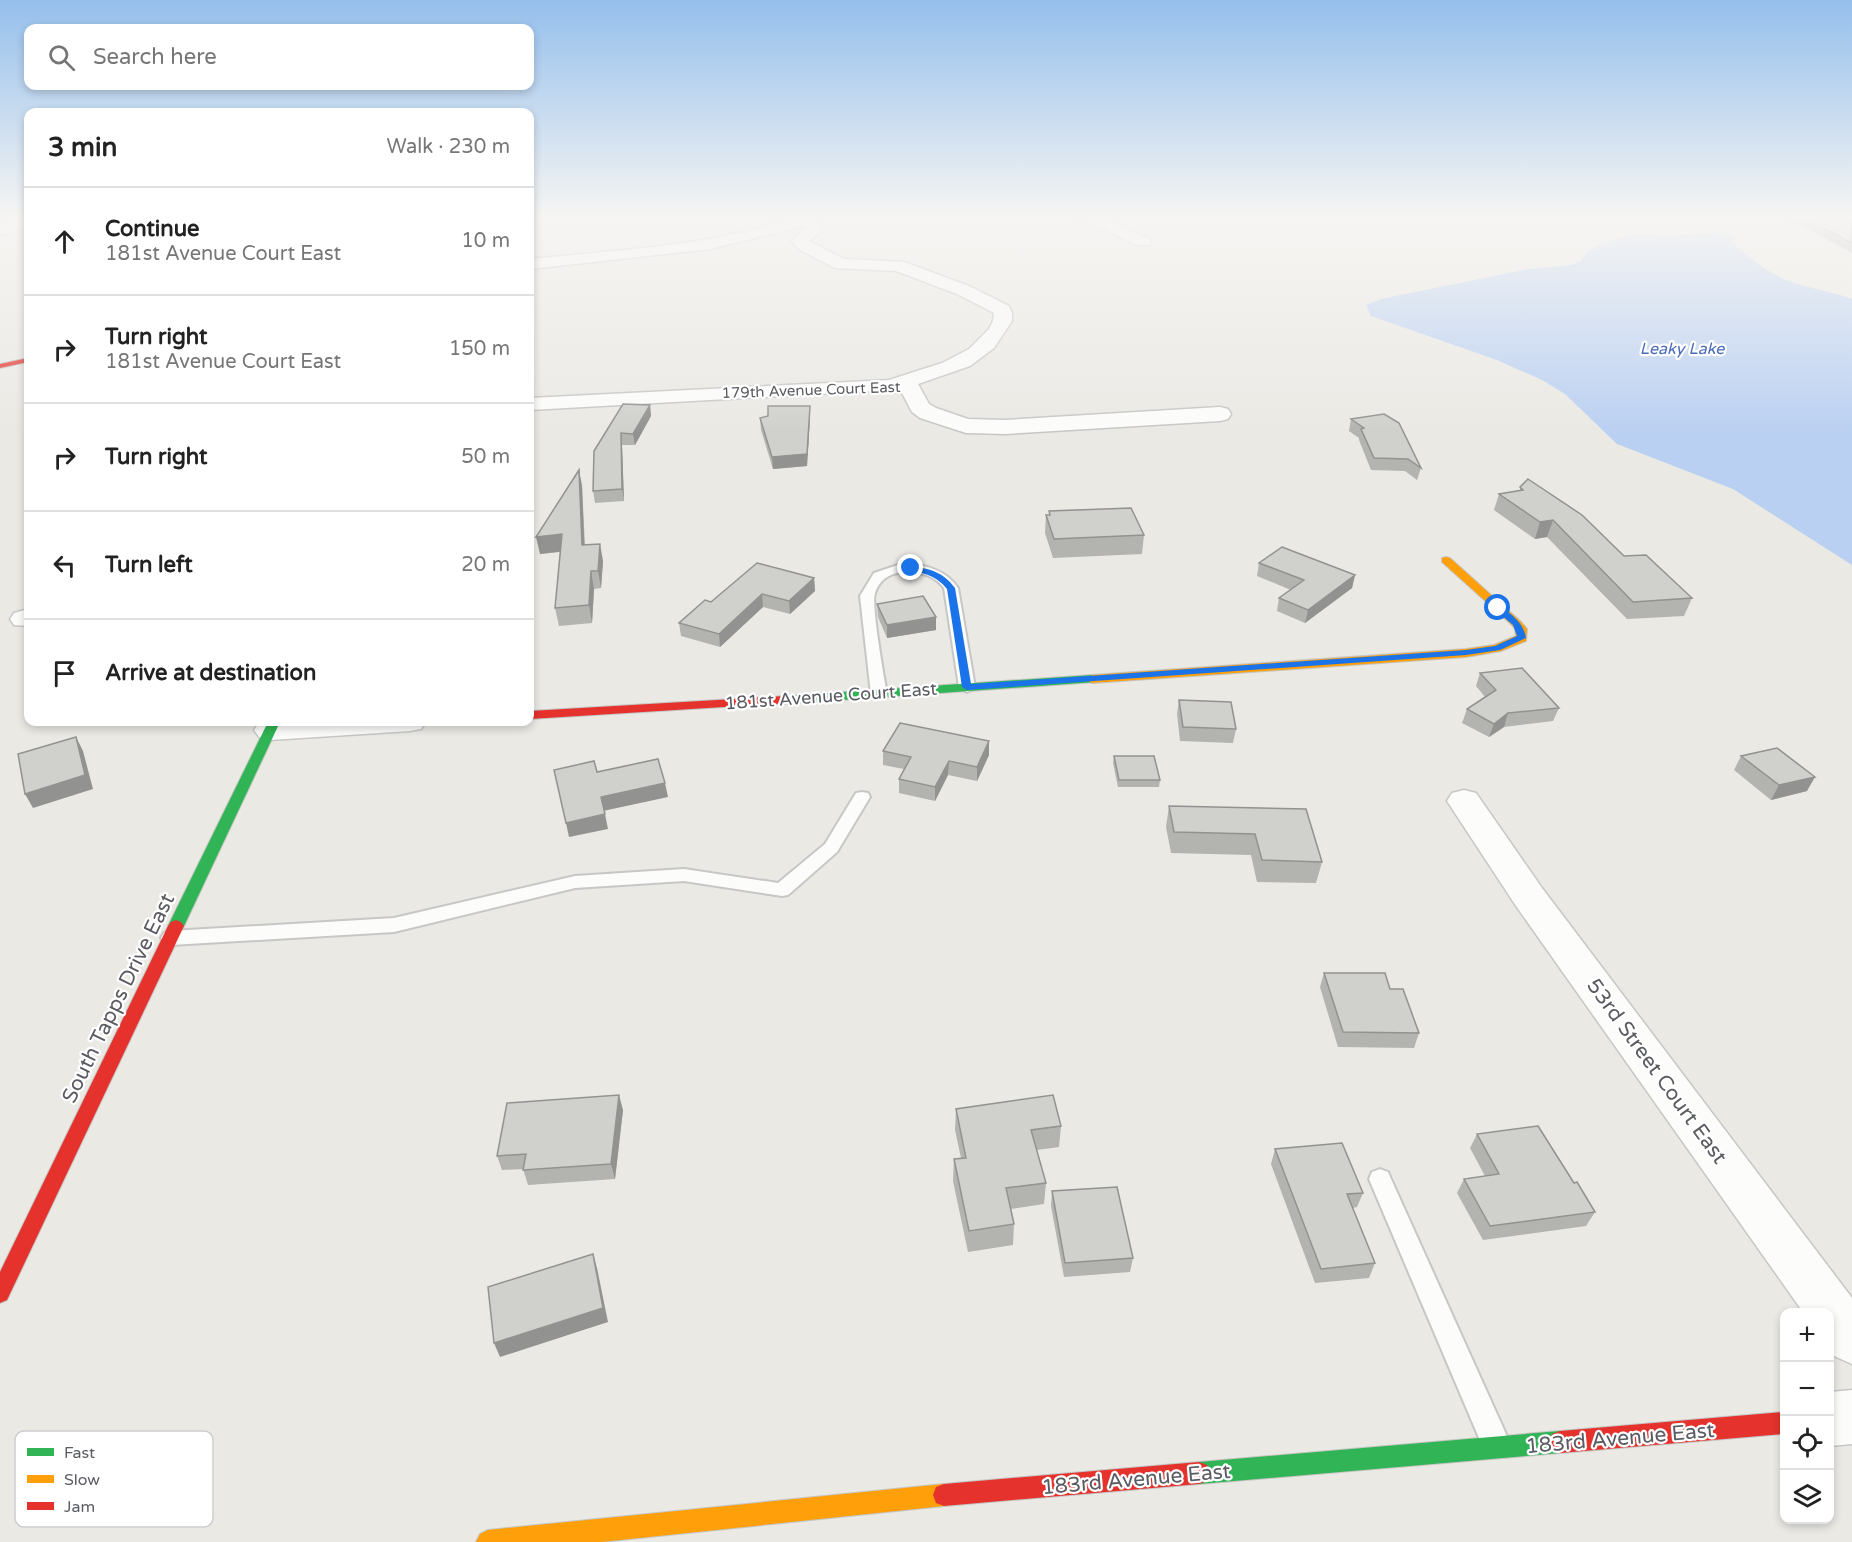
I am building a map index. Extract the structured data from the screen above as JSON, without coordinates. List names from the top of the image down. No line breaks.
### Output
{"streets":{"street":["179th Avenue Court East","181st Avenue Court East","South Tapps Drive East","53rd Street Court East","183rd Avenue East"]},"water":["Leaky Lake"],"legend":["Fast","Slow","Jam"],"page":{"search":"Search here","heading":["3 min","Walk · 230 m"],"list":[["Continue","181st Avenue Court East","10 m"],["Turn right","181st Avenue Court East","150 m"],["Turn right","50 m"],["Turn left","20 m"],"Arrive at destination"],"map_buttons":["+","−"]}}
